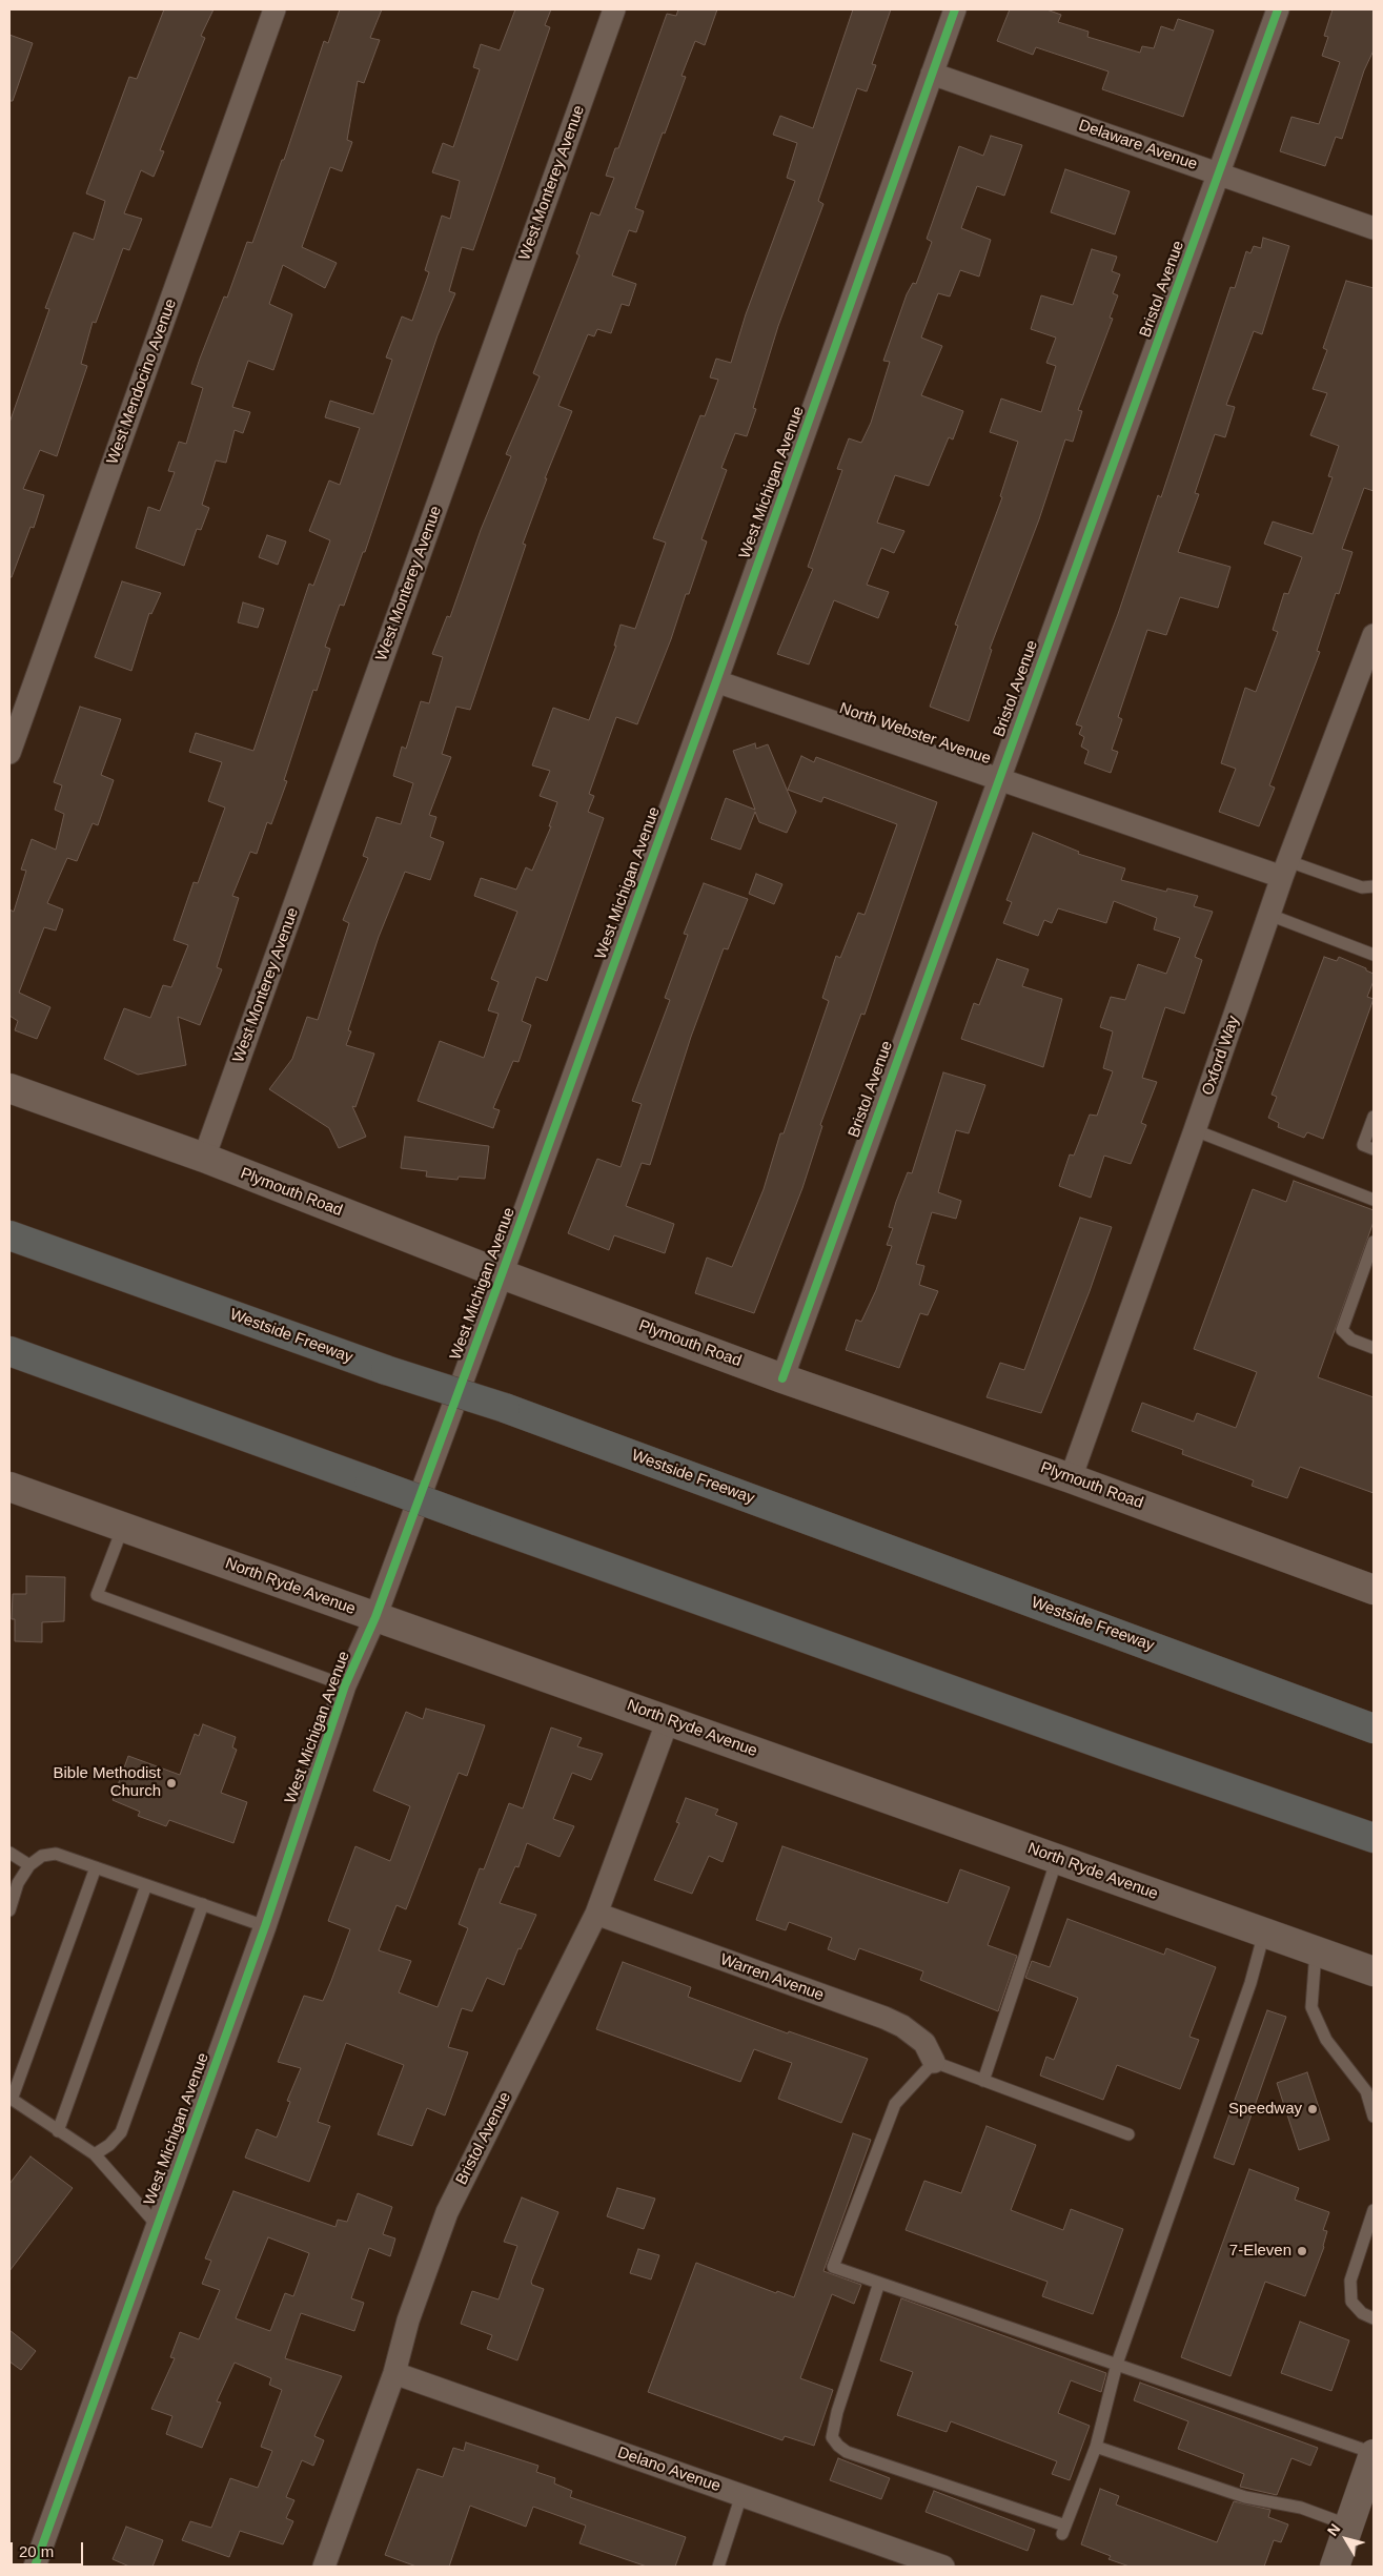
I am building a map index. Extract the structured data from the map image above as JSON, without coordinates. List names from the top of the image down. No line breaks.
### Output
{"streets":{"highway":["Westside Freeway"],"street":["Delaware Avenue","West Monterey Avenue","Bristol Avenue","West Mendocino Avenue","West Michigan Avenue","North Webster Avenue","Oxford Way","Plymouth Road","North Ryde Avenue","Warren Avenue","Delano Avenue"]},"crossings":[["Delaware Avenue","Bristol Avenue"],["Delaware Avenue","West Michigan Avenue"],["West Monterey Avenue","Plymouth Road"],["Bristol Avenue","North Webster Avenue"],["Bristol Avenue","Plymouth Road"],["Bristol Avenue","North Ryde Avenue"],["Bristol Avenue","Warren Avenue"],["Bristol Avenue","Delano Avenue"],["West Michigan Avenue","North Webster Avenue"],["West Michigan Avenue","Plymouth Road"],["West Michigan Avenue","North Ryde Avenue"],["North Webster Avenue","Oxford Way"],["Oxford Way","Plymouth Road"]],"places":["Bible Methodist Church","Speedway","7-Eleven"],"scale_bar":"20 m","north":"top left"}
